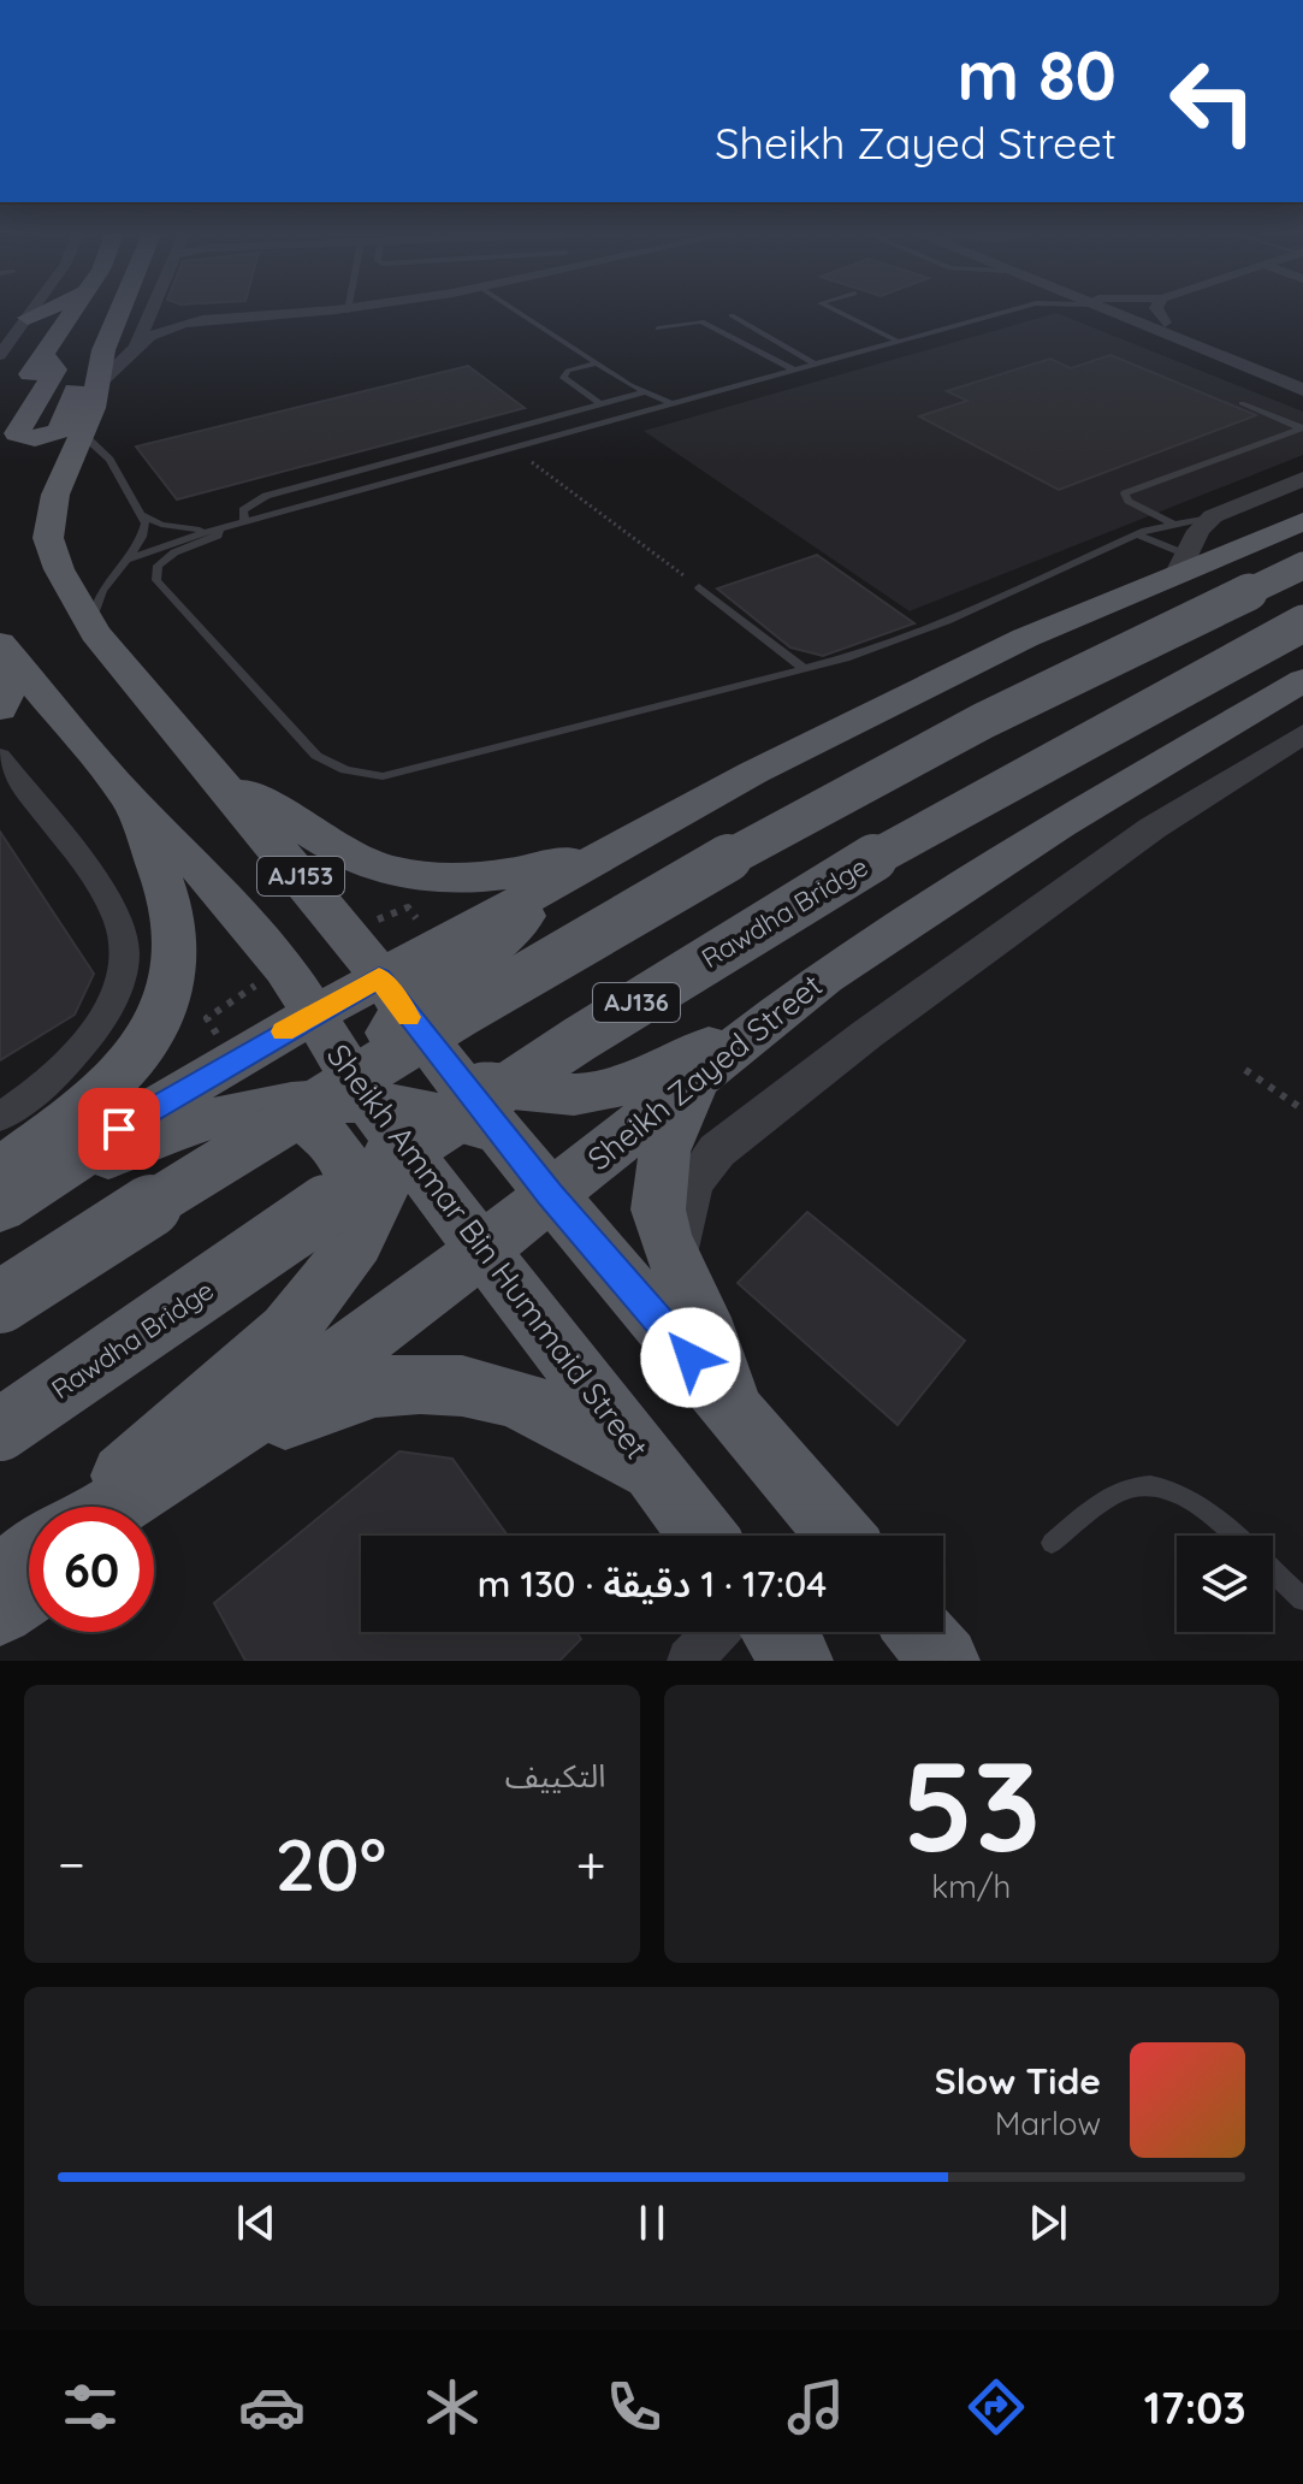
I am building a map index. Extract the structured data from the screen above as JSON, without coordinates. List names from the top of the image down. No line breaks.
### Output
{"streets":{"main road":["AJ153","Rawdha Bridge","AJ136","Sheikh Zayed Street","Sheikh Ammar Bin Hummaid Street"]},"crossings":[["Sheikh Zayed Street","Sheikh Ammar Bin Hummaid Street"]],"page":{"turn":["80 m","Sheikh Zayed Street"],"limit":"60","trip":"17:04 · 1 دقيقة · 130 m","tile":[["53","km/h"],"التكييف"],"heat":["−","20°","+"],"song":["Slow Tide","Marlow"],"tabs":"17:03"}}
